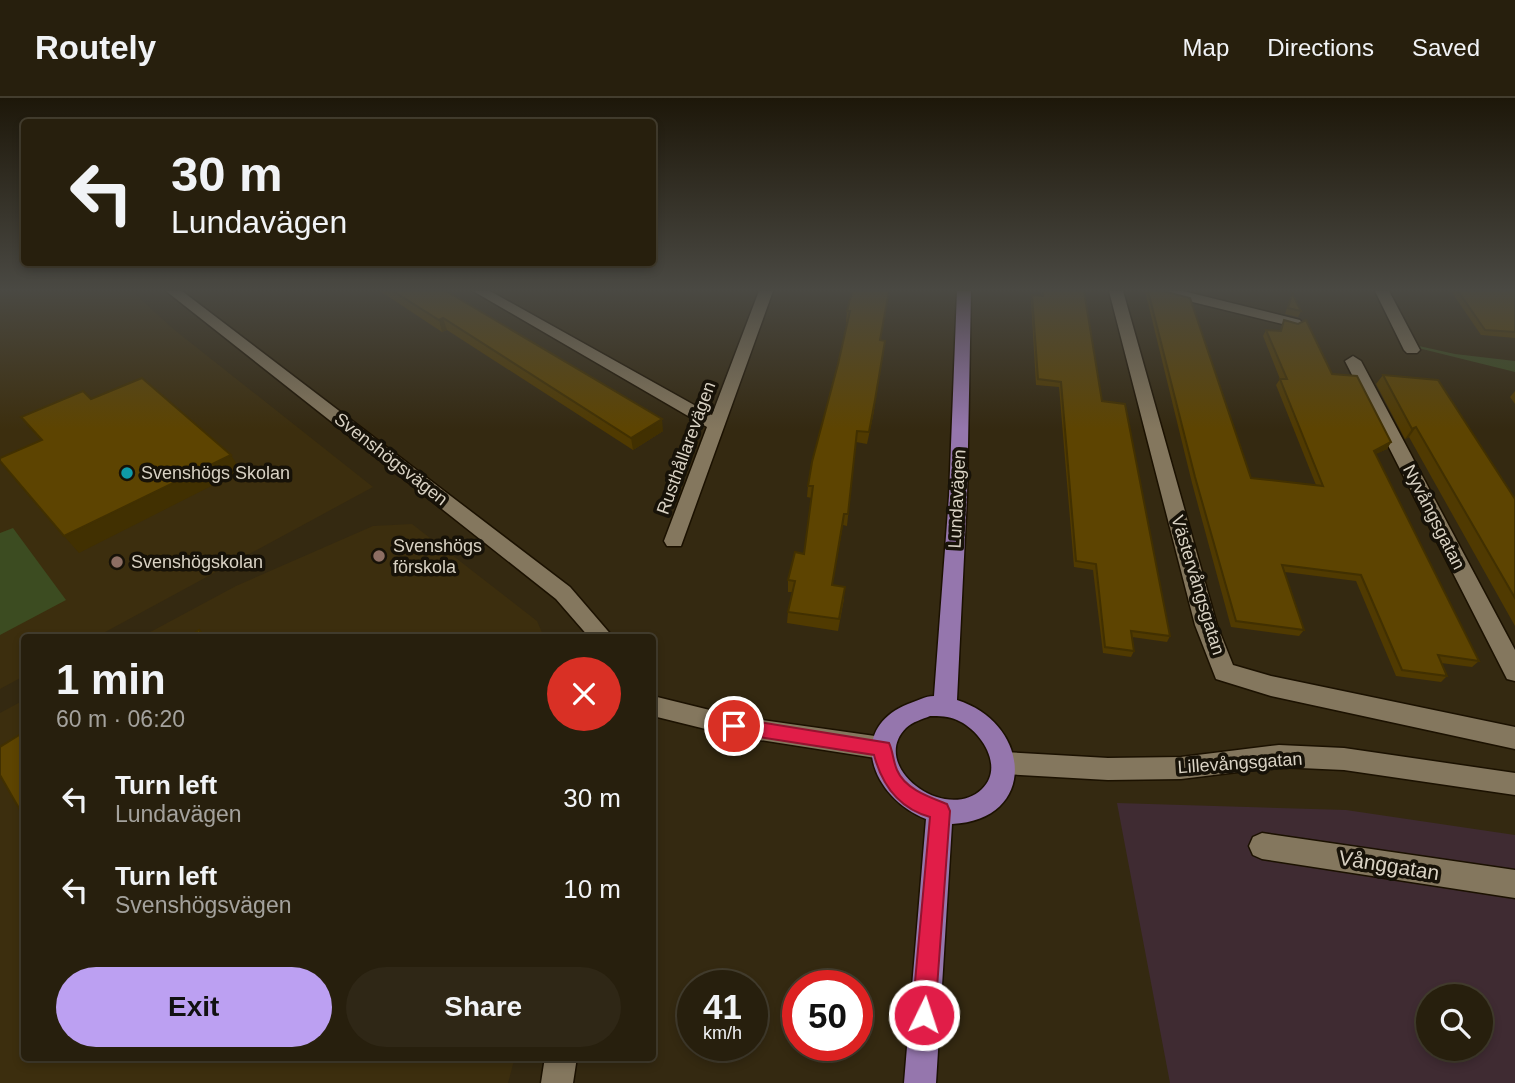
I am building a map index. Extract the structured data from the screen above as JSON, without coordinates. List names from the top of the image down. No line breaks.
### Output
{"streets":{"main road":["Lundavägen"],"street":["Rusthållarevägen","Svenshögsvägen","Nyvångsgatan","Västervångsgatan","Lillevångsgatan","Vånggatan"]},"crossings":[["Lundavägen","Lillevångsgatan"]],"places":["Svenshögs Skolan","Svenshögs förskola","Svenshögskolan"],"page":{"header":"Routely","nav":["Map","Directions","Saved"],"turn":["30 m","Lundavägen"],"heading":["1 min","60 m · 06:20"],"list":[{"name":"Turn left","note":"Lundavägen","value":"30 m"},{"name":"Turn left","note":"Svenshögsvägen","value":"10 m"}],"buttons":["Exit","Share"],"speed":"41 km/h","limit":"50"}}
